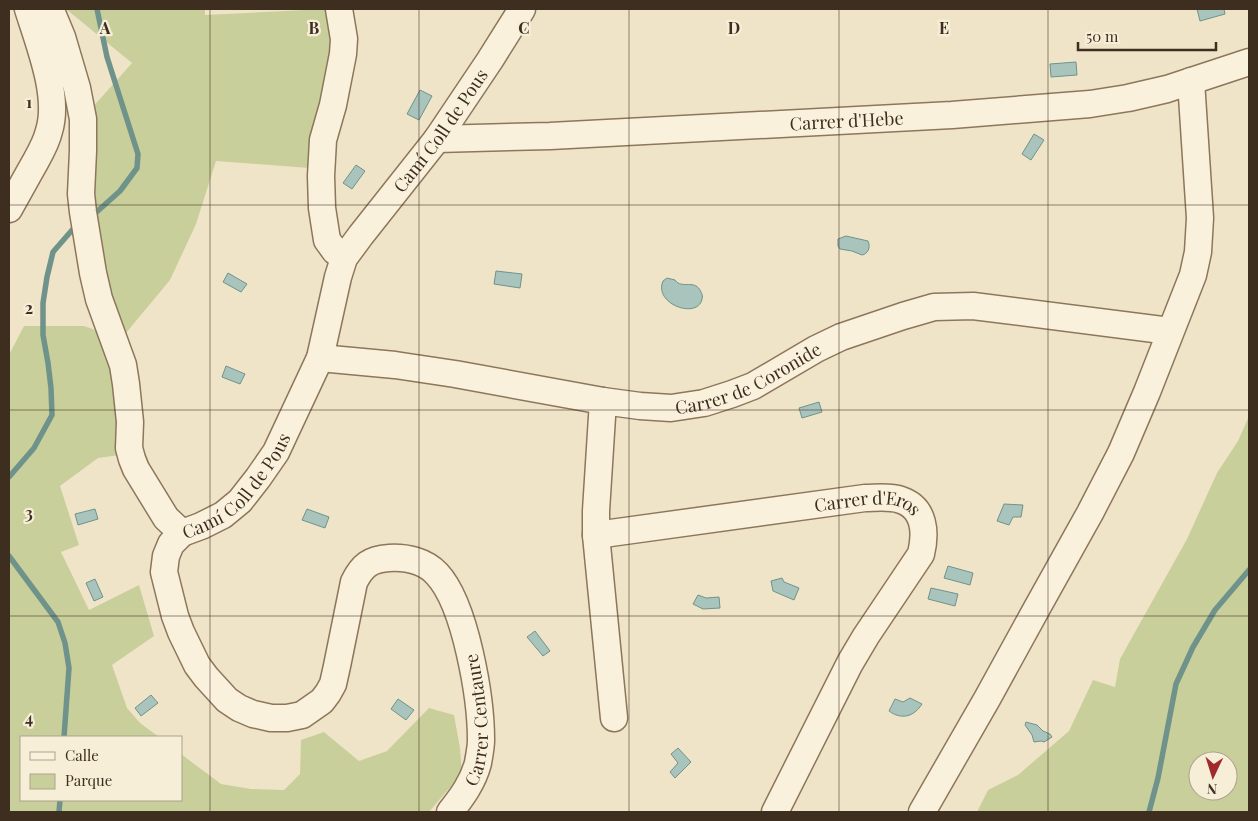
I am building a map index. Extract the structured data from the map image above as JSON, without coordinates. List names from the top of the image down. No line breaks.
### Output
{"streets":{"street":["Carrer d'Hebe","Camí Coll de Pous","Carrer de Coronide","Carrer d'Eros","Carrer Centaure"]},"crossings":[["Carrer d'Hebe","Camí Coll de Pous"],["Camí Coll de Pous","Carrer de Coronide"],["Camí Coll de Pous","Carrer Centaure"]],"legend":["Calle","Parque"],"scale_bar":"50 m","north":"bottom","grid":{"columns":["A","B","C","D","E"],"rows":["1","2","3","4"]}}
